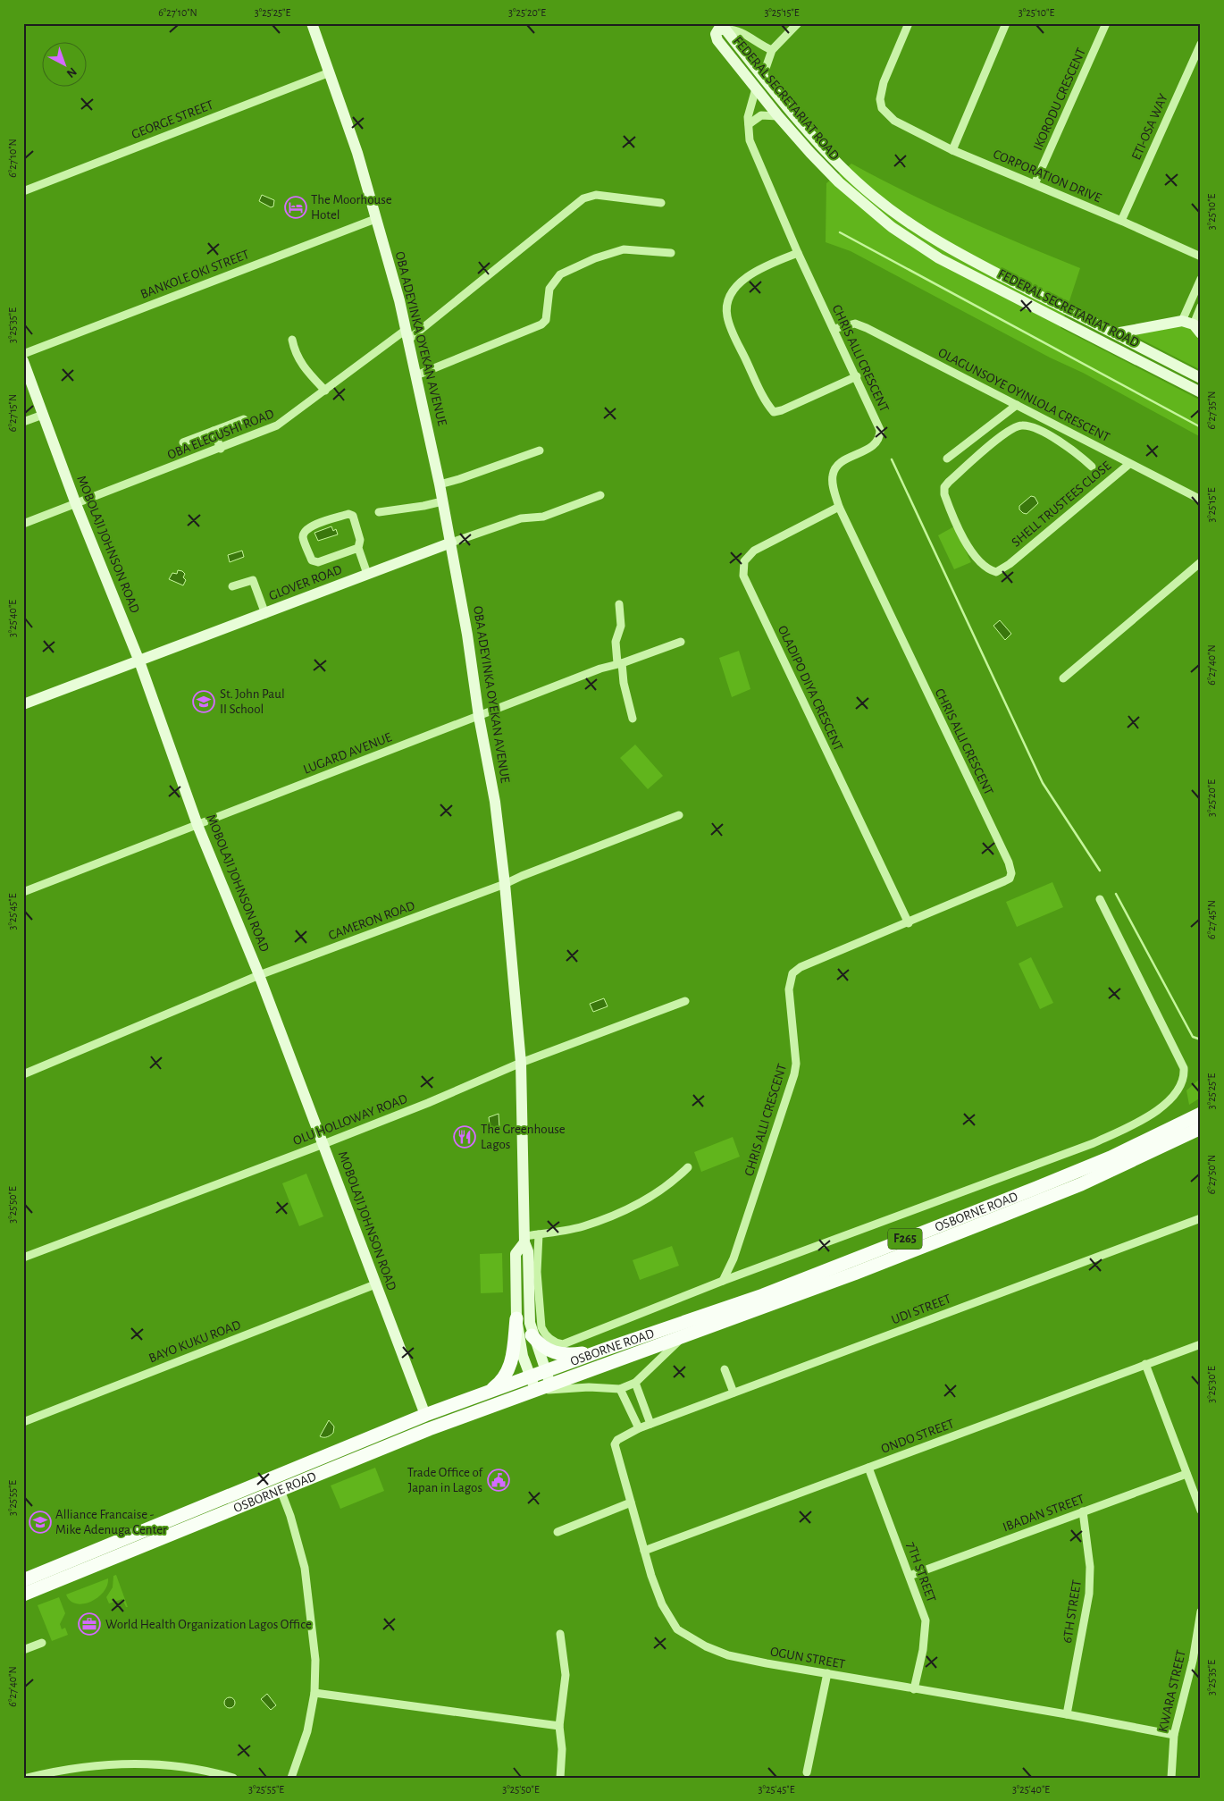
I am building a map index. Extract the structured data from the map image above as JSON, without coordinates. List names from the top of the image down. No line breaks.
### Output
{"streets":{"main road":["FEDERAL SECRETARIAT ROAD","OBA ADEYINKA OYEKAN AVENUE","MOBOLAJI JOHNSON ROAD","GLOVER ROAD","OSBORNE ROAD","F265"],"street":["IKORODU CRESCENT","GEORGE STREET","ETI-OSA WAY","CORPORATION DRIVE","BANKOLE OKI STREET","CHRIS ALLI CRESCENT","OLAGUNSOYE OYINLOLA CRESCENT","OBA ELEGUSHI ROAD","SHELL TRUSTEES CLOSE","OLADIPO DIYA CRESCENT","LUGARD AVENUE","CAMERON ROAD","OLU HOLLOWAY ROAD","UDI STREET","BAYO KUKU ROAD","ONDO STREET","IBADAN STREET","7TH STREET","6TH STREET","OGUN STREET","KWARA STREET"]},"crossings":[["FEDERAL SECRETARIAT ROAD","CHRIS ALLI CRESCENT"],["IKORODU CRESCENT","CORPORATION DRIVE"],["GEORGE STREET","OBA ADEYINKA OYEKAN AVENUE"],["ETI-OSA WAY","CORPORATION DRIVE"],["BANKOLE OKI STREET","OBA ADEYINKA OYEKAN AVENUE"],["OBA ADEYINKA OYEKAN AVENUE","OBA ELEGUSHI ROAD"],["OBA ADEYINKA OYEKAN AVENUE","GLOVER ROAD"],["OBA ADEYINKA OYEKAN AVENUE","LUGARD AVENUE"],["OBA ADEYINKA OYEKAN AVENUE","CAMERON ROAD"],["OBA ADEYINKA OYEKAN AVENUE","OLU HOLLOWAY ROAD"],["OBA ADEYINKA OYEKAN AVENUE","OSBORNE ROAD"],["CHRIS ALLI CRESCENT","OLAGUNSOYE OYINLOLA CRESCENT"],["CHRIS ALLI CRESCENT","OLADIPO DIYA CRESCENT"],["OLAGUNSOYE OYINLOLA CRESCENT","SHELL TRUSTEES CLOSE"],["OBA ELEGUSHI ROAD","MOBOLAJI JOHNSON ROAD"],["MOBOLAJI JOHNSON ROAD","GLOVER ROAD"],["MOBOLAJI JOHNSON ROAD","LUGARD AVENUE"],["MOBOLAJI JOHNSON ROAD","CAMERON ROAD"],["MOBOLAJI JOHNSON ROAD","OLU HOLLOWAY ROAD"],["MOBOLAJI JOHNSON ROAD","OSBORNE ROAD"],["MOBOLAJI JOHNSON ROAD","BAYO KUKU ROAD"],["UDI STREET","OGUN STREET"],["ONDO STREET","7TH STREET"],["ONDO STREET","OGUN STREET"],["IBADAN STREET","7TH STREET"],["IBADAN STREET","6TH STREET"],["7TH STREET","OGUN STREET"],["6TH STREET","OGUN STREET"],["OGUN STREET","KWARA STREET"]],"places":{"hotel":["The Moorhouse Hotel"],"school or university":["St. John Paul II School","Alliance Francaise - Mike Adenuga Center"],"restaurant":["The Greenhouse Lagos"],"public building":["Trade Office of Japan in Lagos"],"office":["World Health Organization Lagos Office"]},"north":"bottom right","coordinates":["6°27'10\"N","3°25'25\"E","3°25'20\"E","3°25'15\"E","3°25'10\"E","3°25'35\"E","6°27'35\"N","6°27'15\"N","3°25'40\"E","6°27'40\"N","3°25'45\"E","6°27'45\"N","6°27'50\"N","3°25'50\"E","3°25'30\"E","3°25'55\"E"]}
